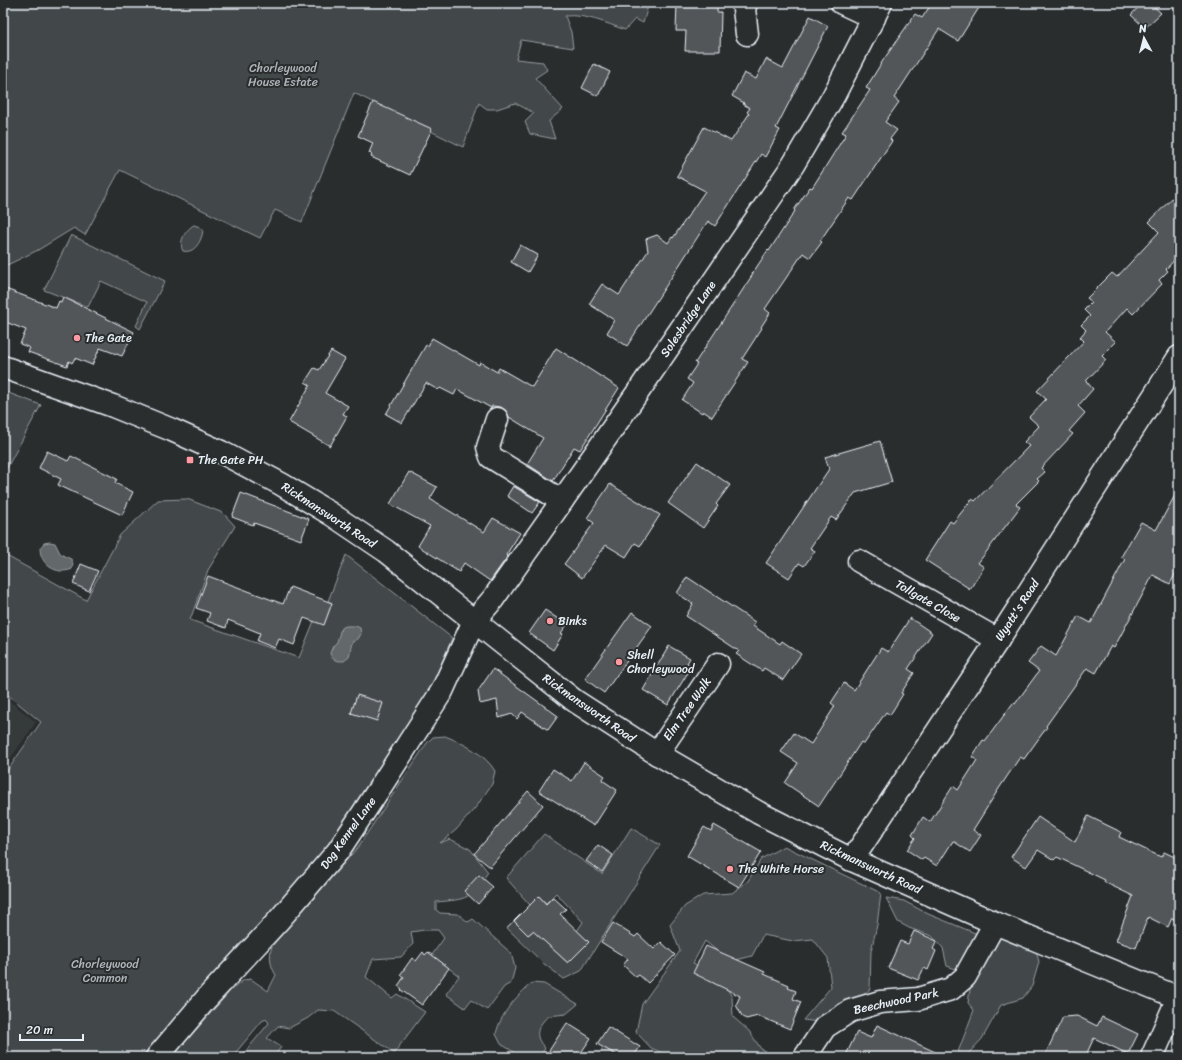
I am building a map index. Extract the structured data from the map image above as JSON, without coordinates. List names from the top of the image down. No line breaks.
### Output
{"streets":{"street":["Solesbridge Lane","Rickmansworth Road","Tollgate Close","Wyatt's Road","Elm Tree Walk","Dog Kennel Lane","Beechwood Park"]},"crossings":[["Solesbridge Lane","Rickmansworth Road"],["Solesbridge Lane","Dog Kennel Lane"],["Rickmansworth Road","Wyatt's Road"],["Rickmansworth Road","Elm Tree Walk"],["Rickmansworth Road","Dog Kennel Lane"],["Rickmansworth Road","Beechwood Park"],["Tollgate Close","Wyatt's Road"]],"parks":["Chorleywood House Estate","Chorleywood Common"],"places":{"other":["The Gate","Binks","Shell Chorleywood","The White Horse"],"transit":["The Gate PH"]},"scale_bar":"20 m","north":"top"}
